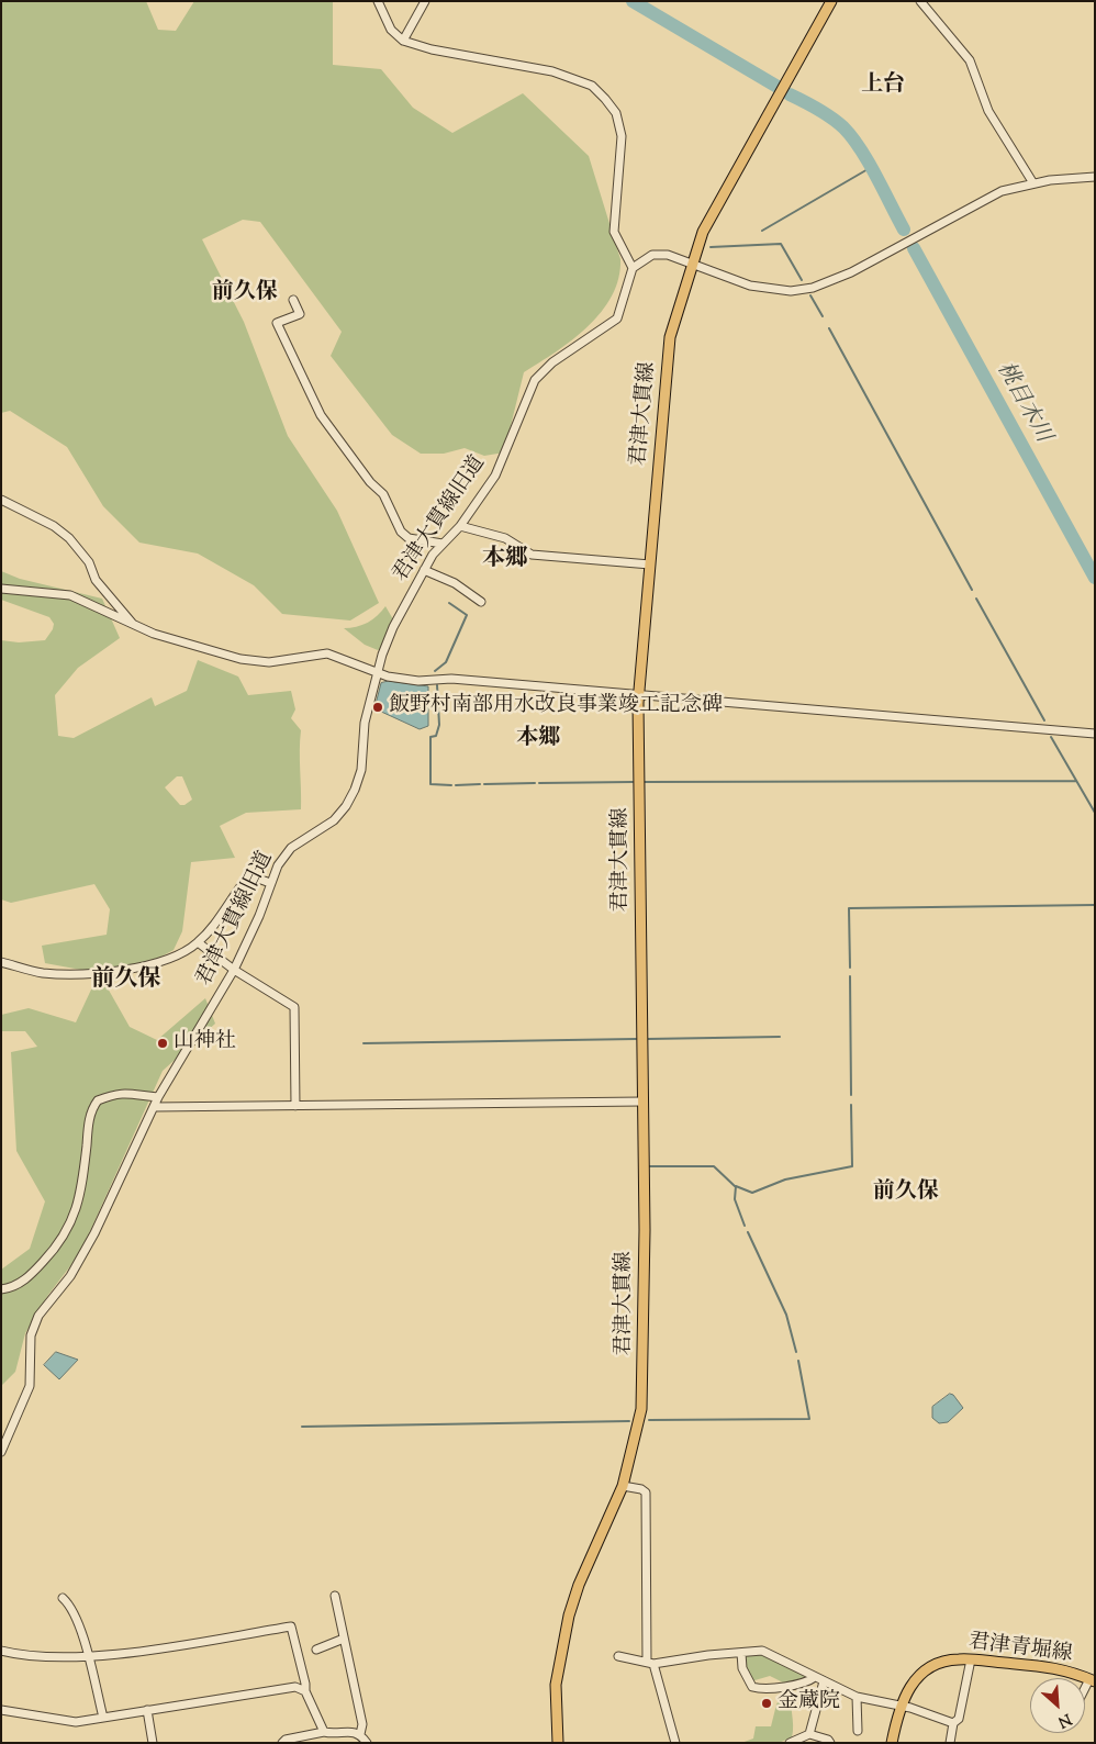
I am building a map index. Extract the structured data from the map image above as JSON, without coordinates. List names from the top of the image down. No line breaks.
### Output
{"streets":{"main road":["君津大貫線","君津青堀線"],"street":["君津大貫線旧道"]},"districts":["上台","前久保","本郷","本郷","前久保","前久保"],"water":["桃目木川"],"places":["飯野村南部用水改良事業竣工記念碑","山神社","金蔵院"],"north":"bottom right"}
